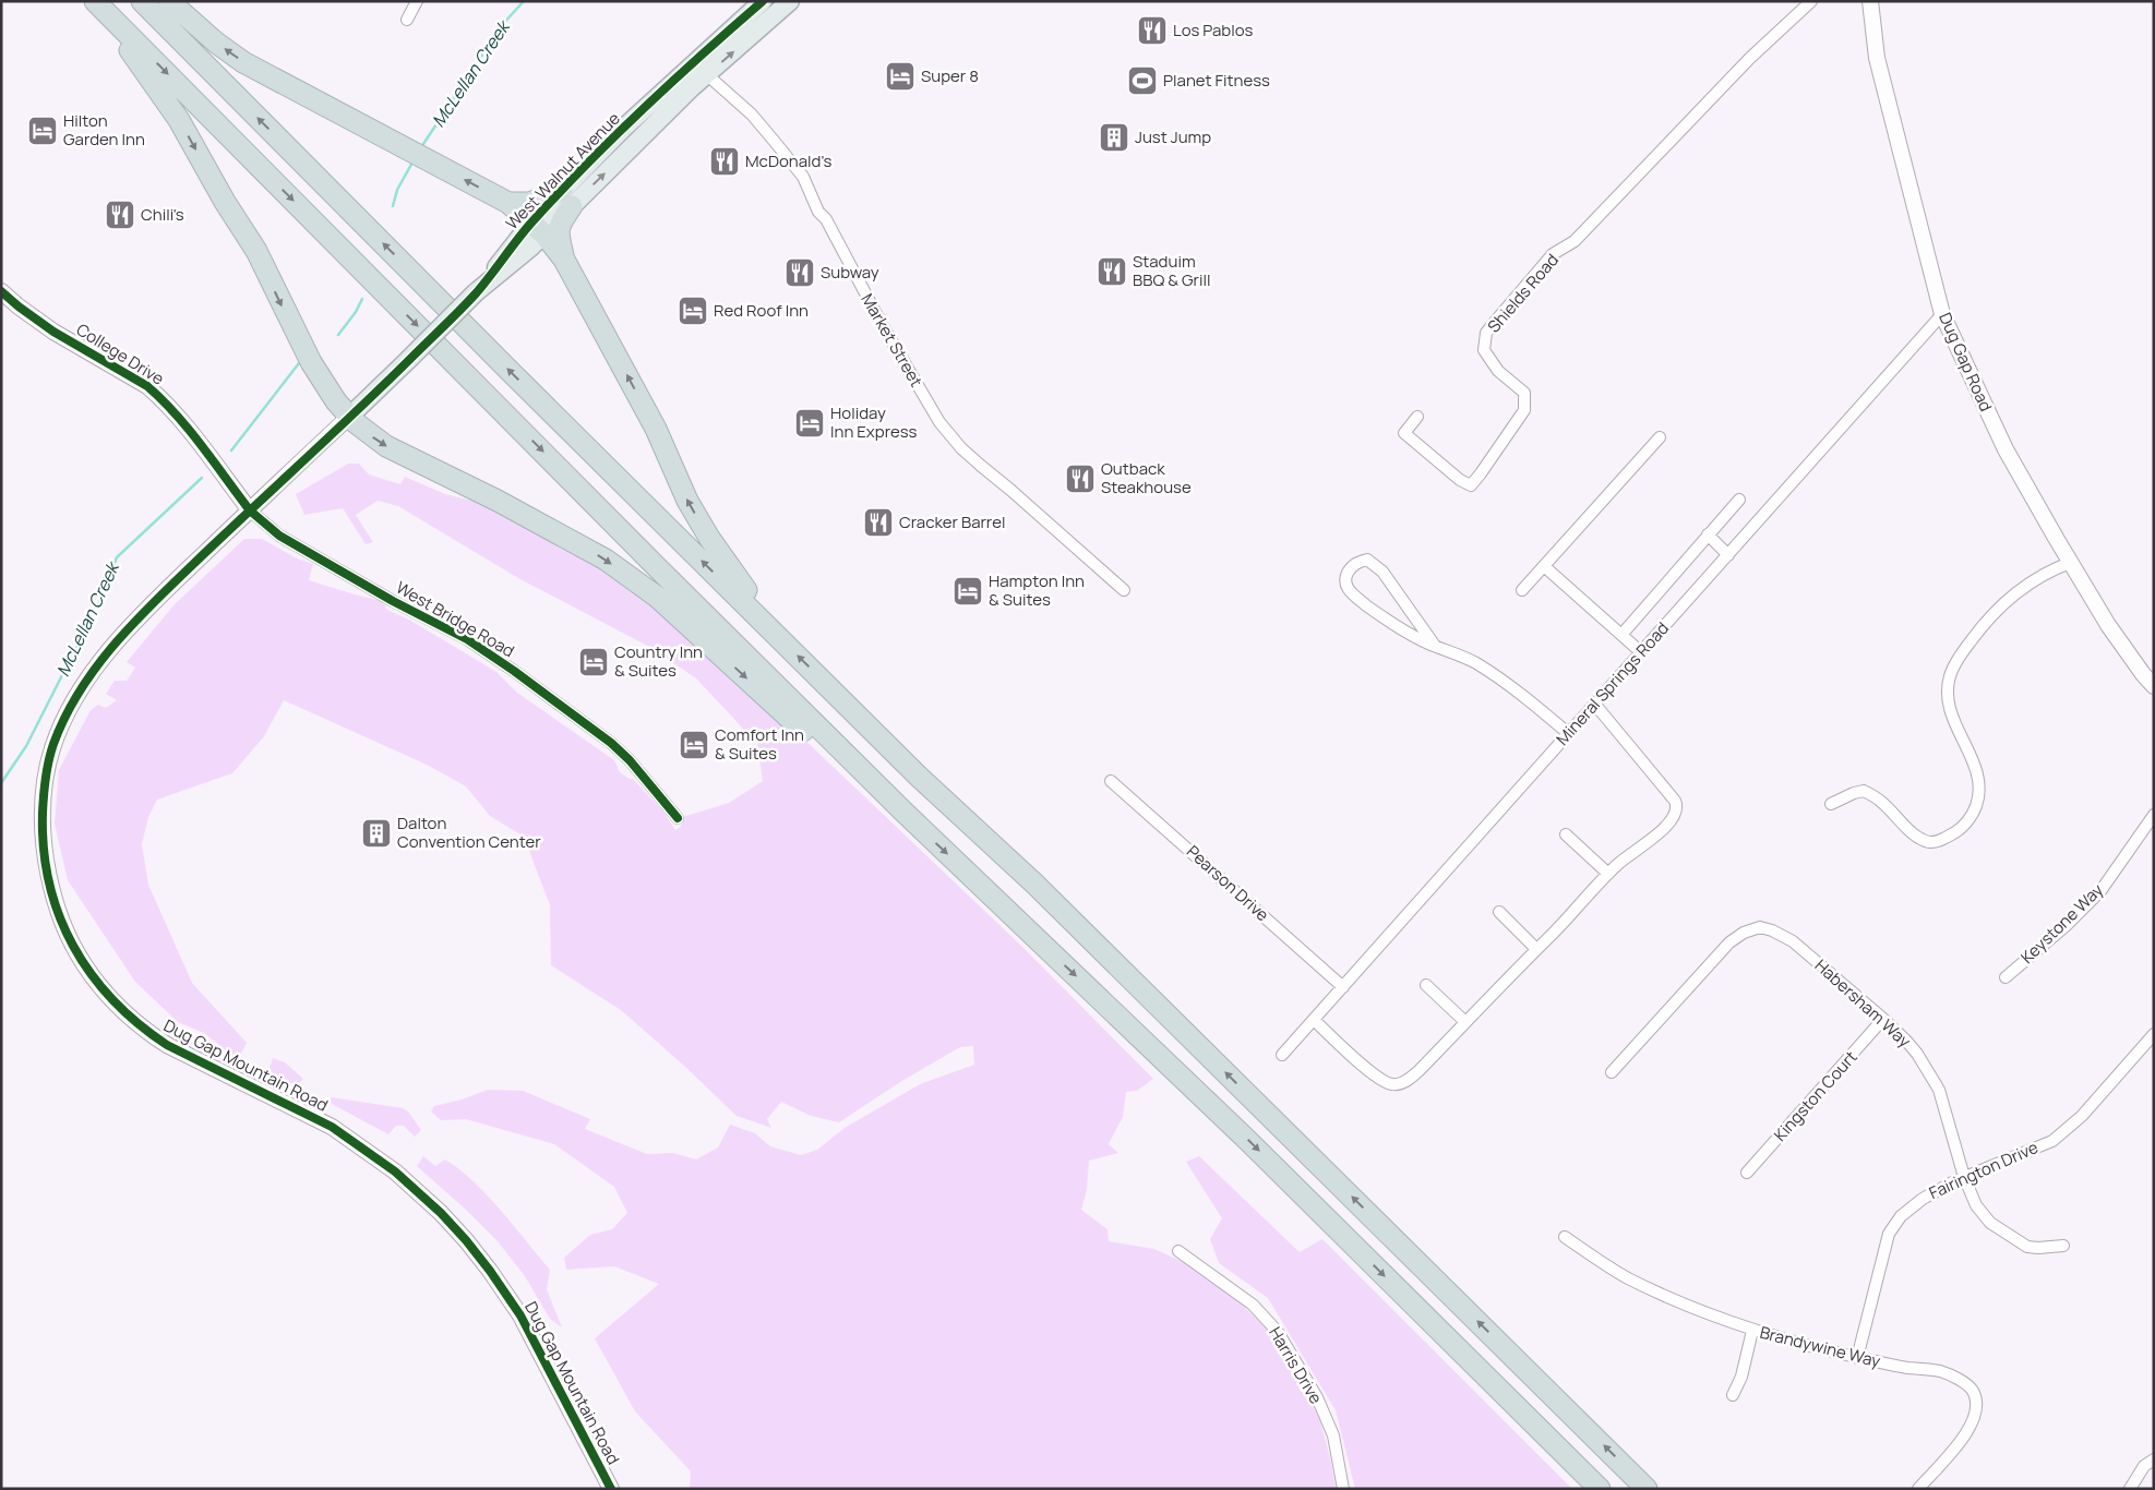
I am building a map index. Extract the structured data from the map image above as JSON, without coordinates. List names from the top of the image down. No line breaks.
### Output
{"streets":{"main road":["West Walnut Avenue"],"street":["Shields Road","Market Street","College Drive","Dug Gap Road","West Bridge Road","Mineral Springs Road","Pearson Drive","Keystone Way","Habersham Way","Dug Gap Mountain Road","Kingston Court","Fairington Drive","Brandywine Way","Harris Drive"]},"crossings":[["West Walnut Avenue","Market Street"],["West Walnut Avenue","Dug Gap Mountain Road"],["College Drive","West Bridge Road"],["College Drive","Dug Gap Mountain Road"],["Dug Gap Road","Mineral Springs Road"],["West Bridge Road","Dug Gap Mountain Road"],["Mineral Springs Road","Pearson Drive"],["Habersham Way","Kingston Court"],["Habersham Way","Fairington Drive"],["Fairington Drive","Brandywine Way"]],"water":["McLellan Creek"],"places":{"restaurant":["Los Pablos","McDonald's","Chili's","Staduim BBQ & Grill","Subway","Outback Steakhouse","Cracker Barrel"],"hotel":["Super 8","Hilton Garden Inn","Red Roof Inn","Holiday Inn Express","Hampton Inn & Suites","Country Inn & Suites","Comfort Inn & Suites"],"sports":["Planet Fitness"],"building":["Just Jump","Dalton Convention Center"]}}
